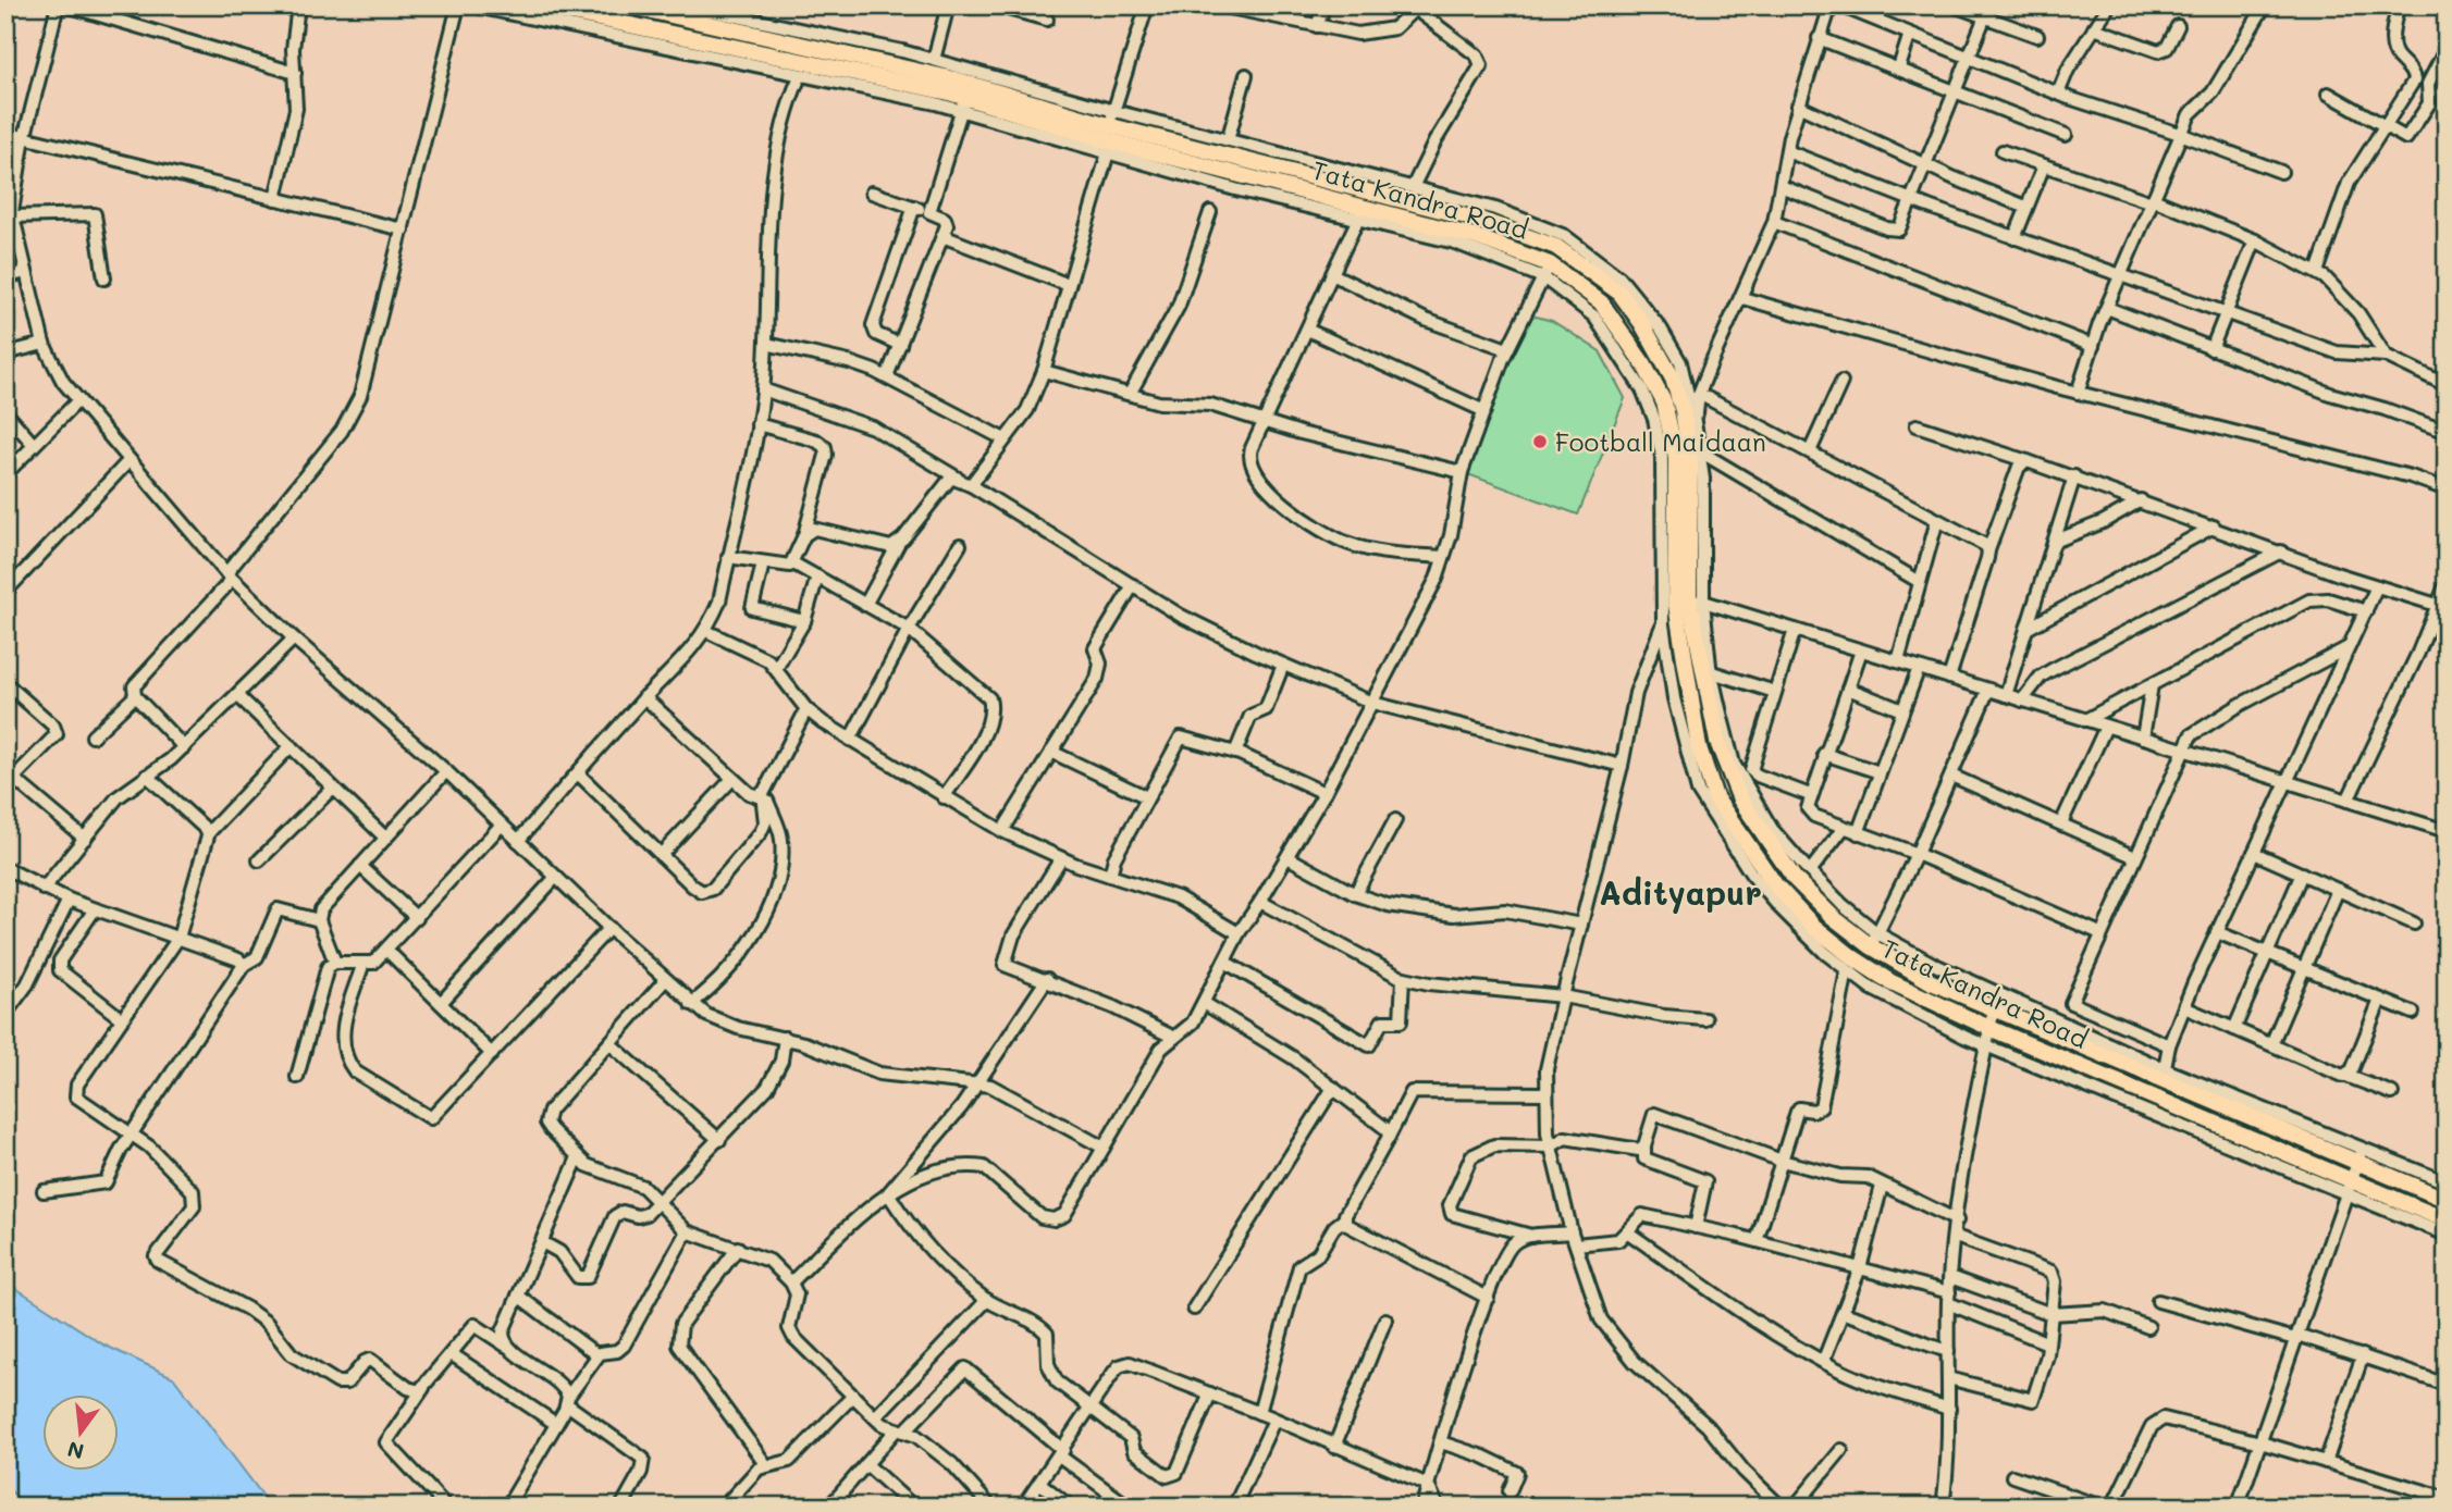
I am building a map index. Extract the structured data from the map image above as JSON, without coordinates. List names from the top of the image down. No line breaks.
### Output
{"streets":{"main road":["Tata Kandra Road"]},"districts":["Adityapur"],"places":["Football Maidaan"],"north":"bottom"}
